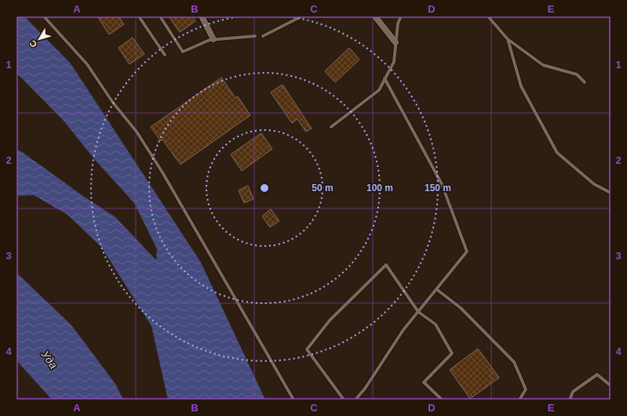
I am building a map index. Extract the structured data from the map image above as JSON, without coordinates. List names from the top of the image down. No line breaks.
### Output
{"water":["Уда"],"north":"bottom left","grid":{"columns":["A","B","C","D","E"],"rows":["1","2","3","4"]},"rings":["50 m","100 m","150 m"]}
